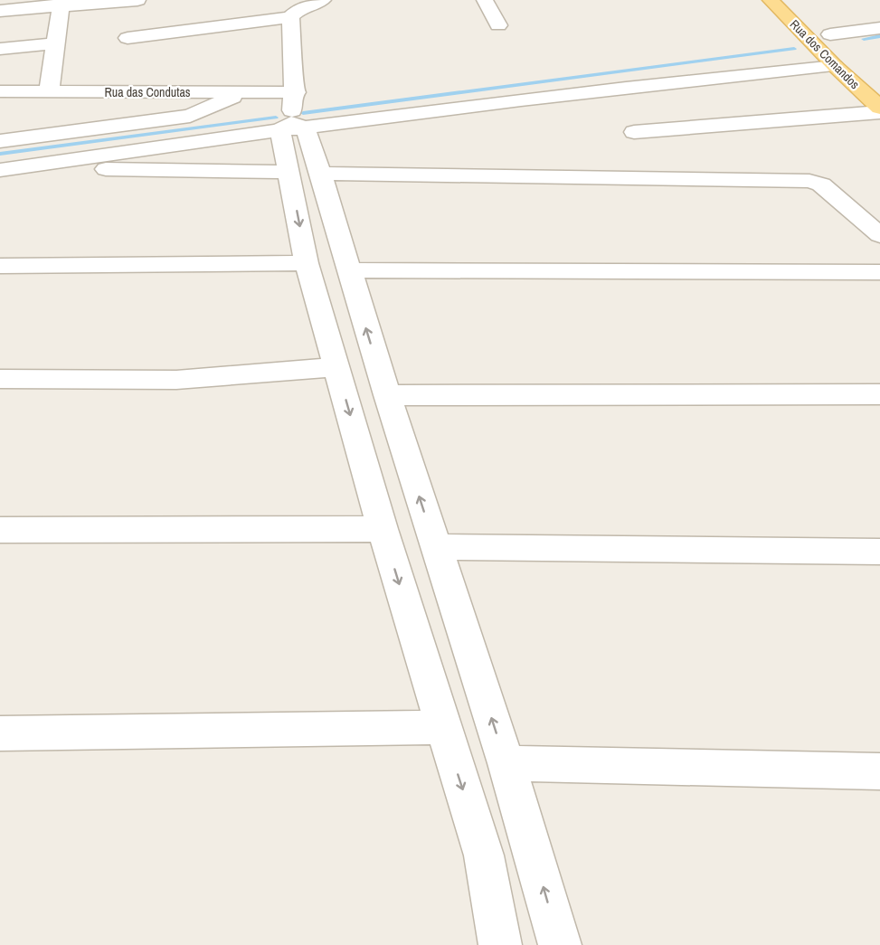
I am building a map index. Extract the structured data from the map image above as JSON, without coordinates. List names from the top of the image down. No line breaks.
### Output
{"streets":{"main road":["Rua dos Comandos"],"street":["Rua das Condutas"]}}
